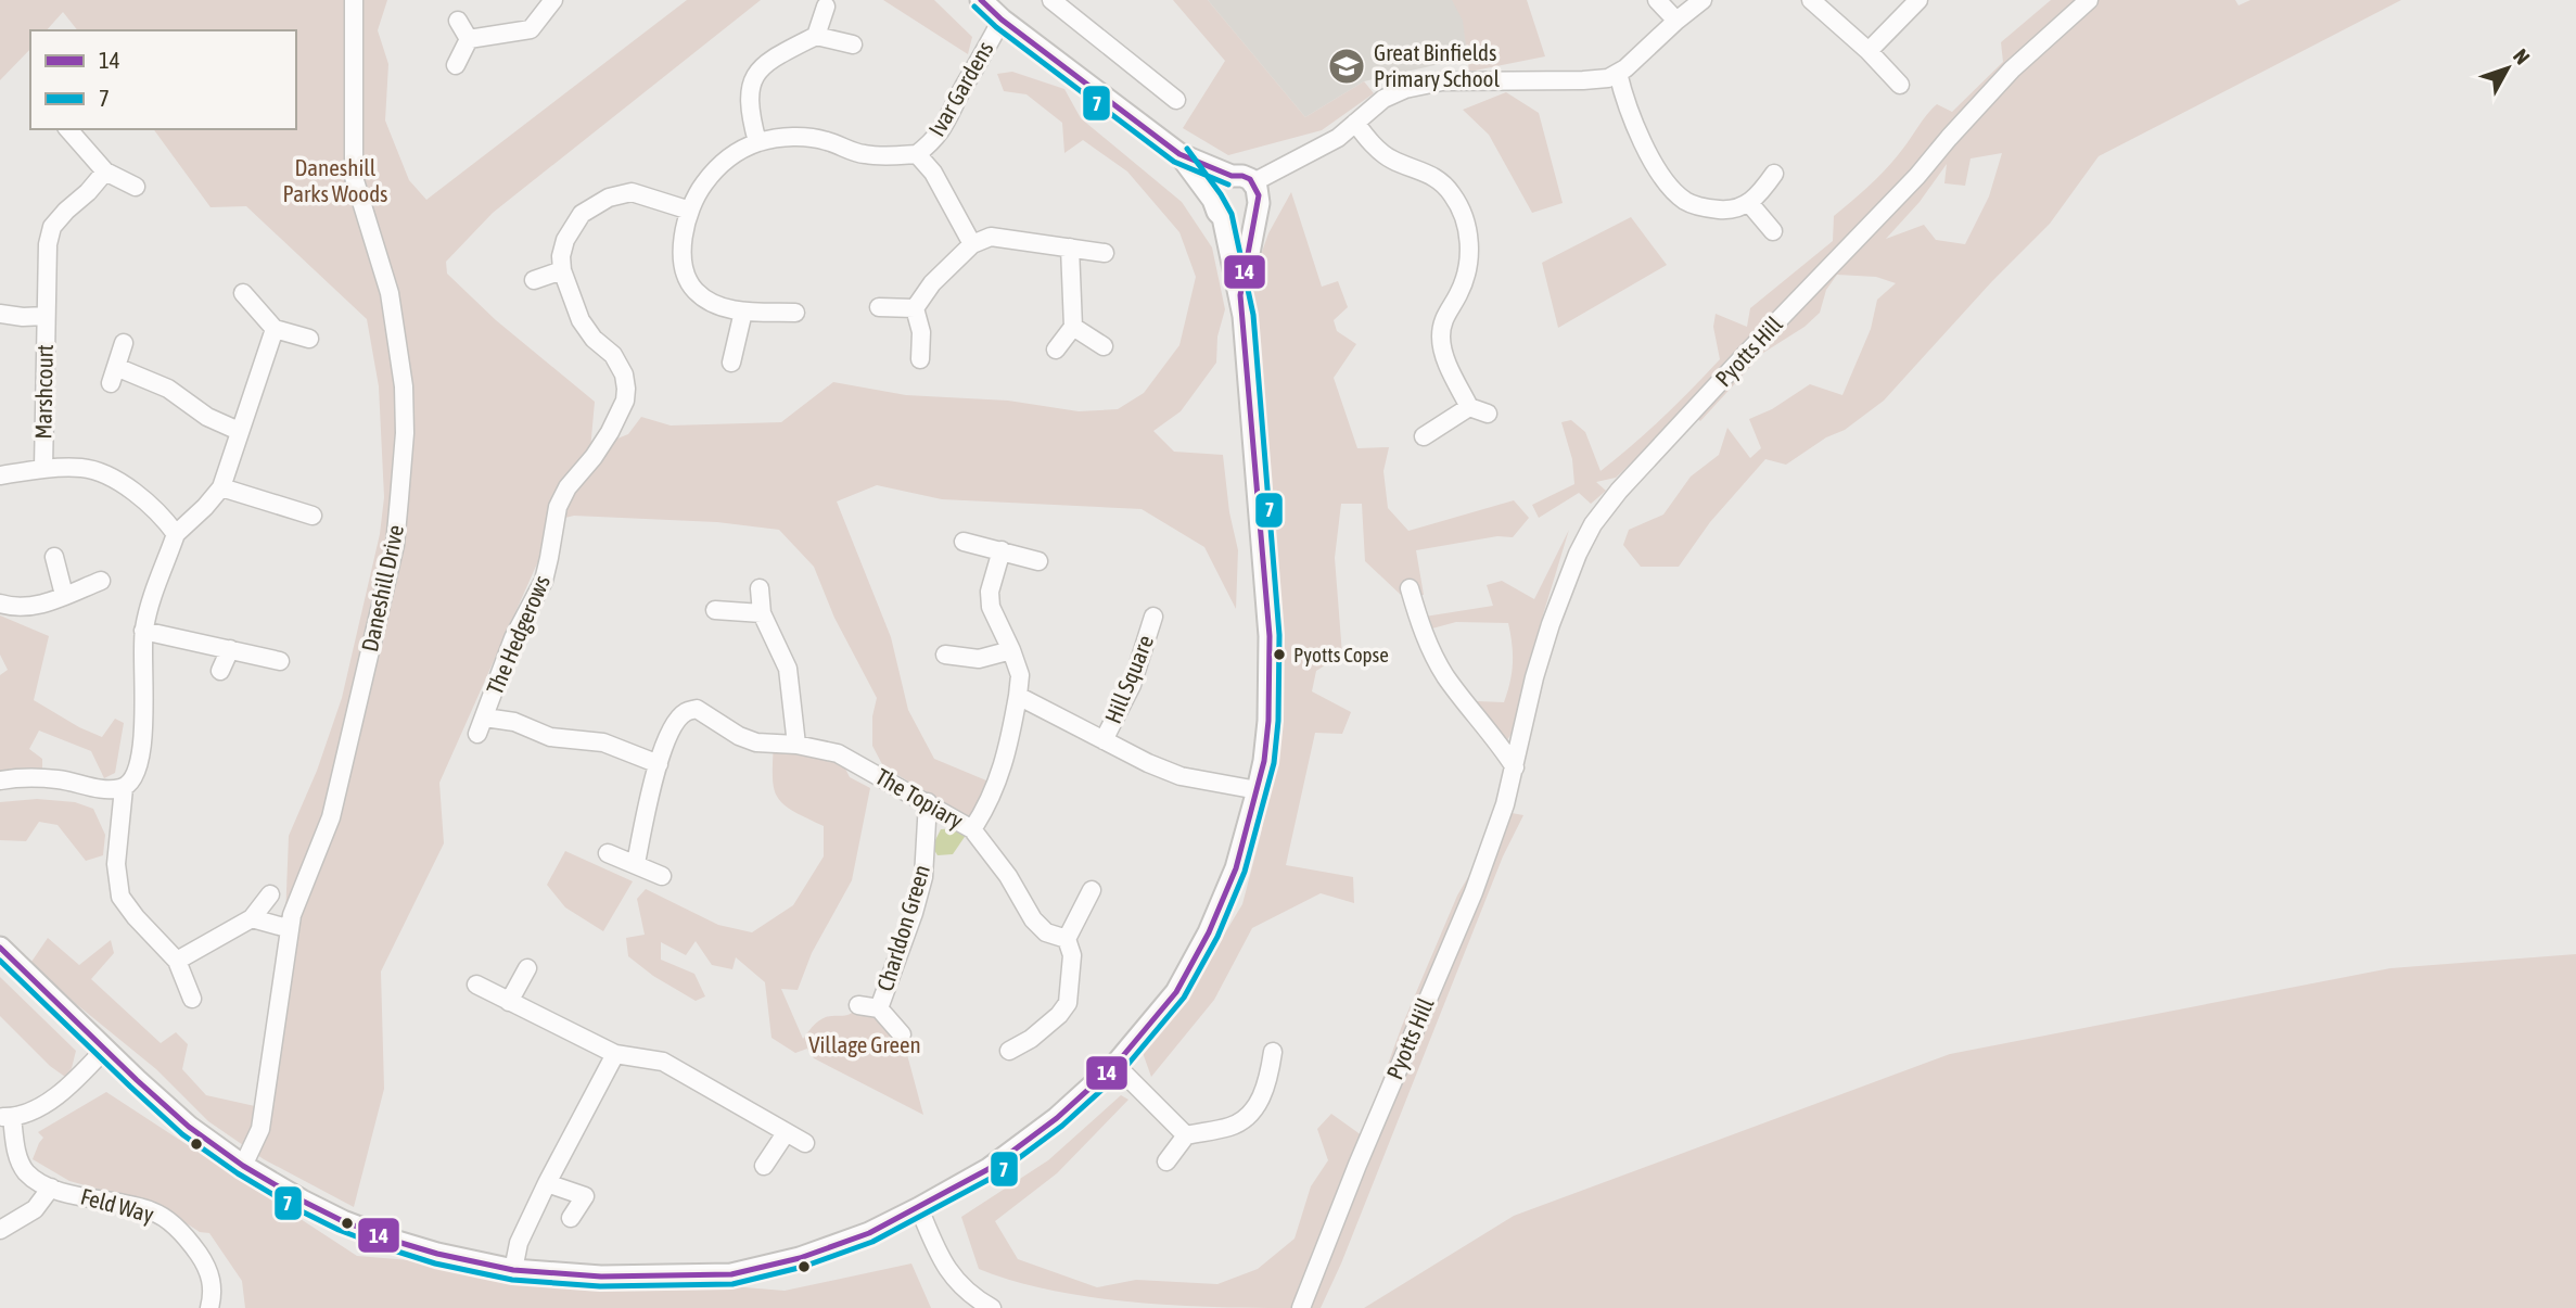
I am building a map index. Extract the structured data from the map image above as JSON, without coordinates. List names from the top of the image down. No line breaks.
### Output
{"streets":{"street":["Ivar Gardens","Pyotts Hill","Marshcourt","Daneshill Drive","The Hedgerows","Hill Square","The Topiary","Charldon Green","Feld Way"]},"crossings":[["The Hedgerows","The Topiary"],["The Topiary","Charldon Green"]],"parks":["Daneshill Parks Woods","Village Green"],"places":{"school or university":["Great Binfields Primary School"],"other":["Pyotts Copse"]},"lines":["transit line 14","transit line 7"],"legend":["14","7"],"north":"top right"}
